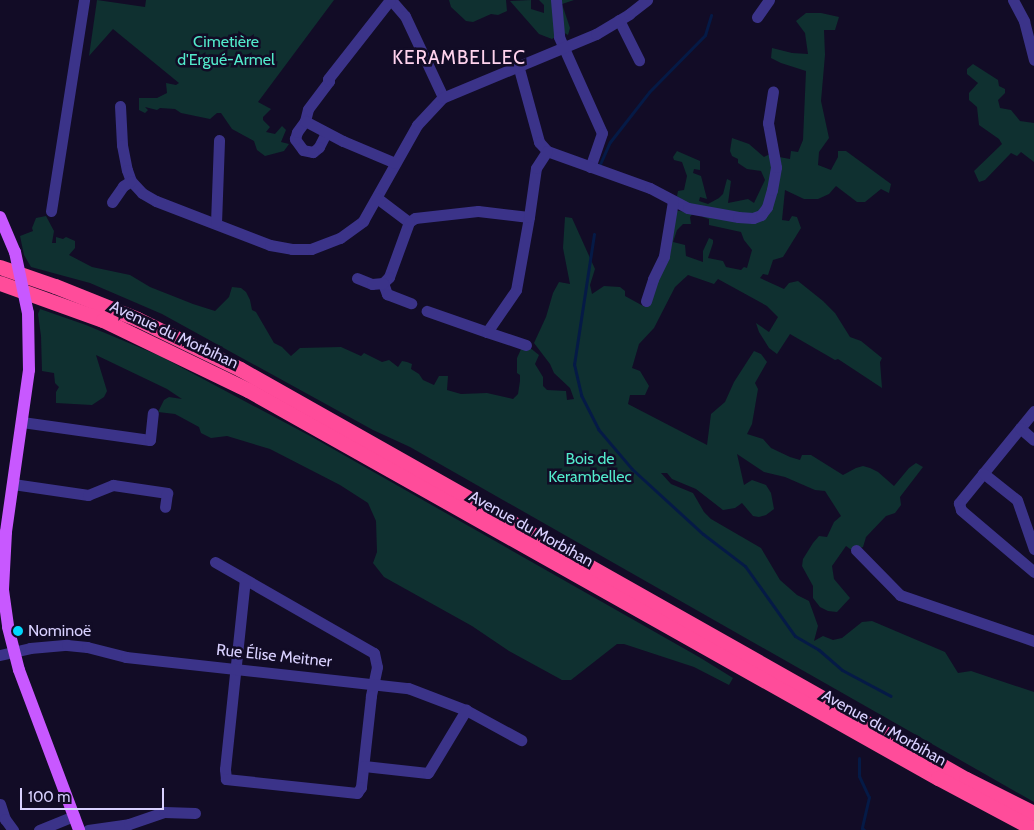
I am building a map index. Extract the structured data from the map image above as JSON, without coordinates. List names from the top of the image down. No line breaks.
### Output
{"streets":{"highway":["Avenue du Morbihan"],"street":["Rue Élise Meitner"]},"districts":["KERAMBELLEC"],"parks":["Cimetière d'Ergué-Armel","Bois de Kerambellec"],"places":["Nominoë"],"scale_bar":"100 m"}
